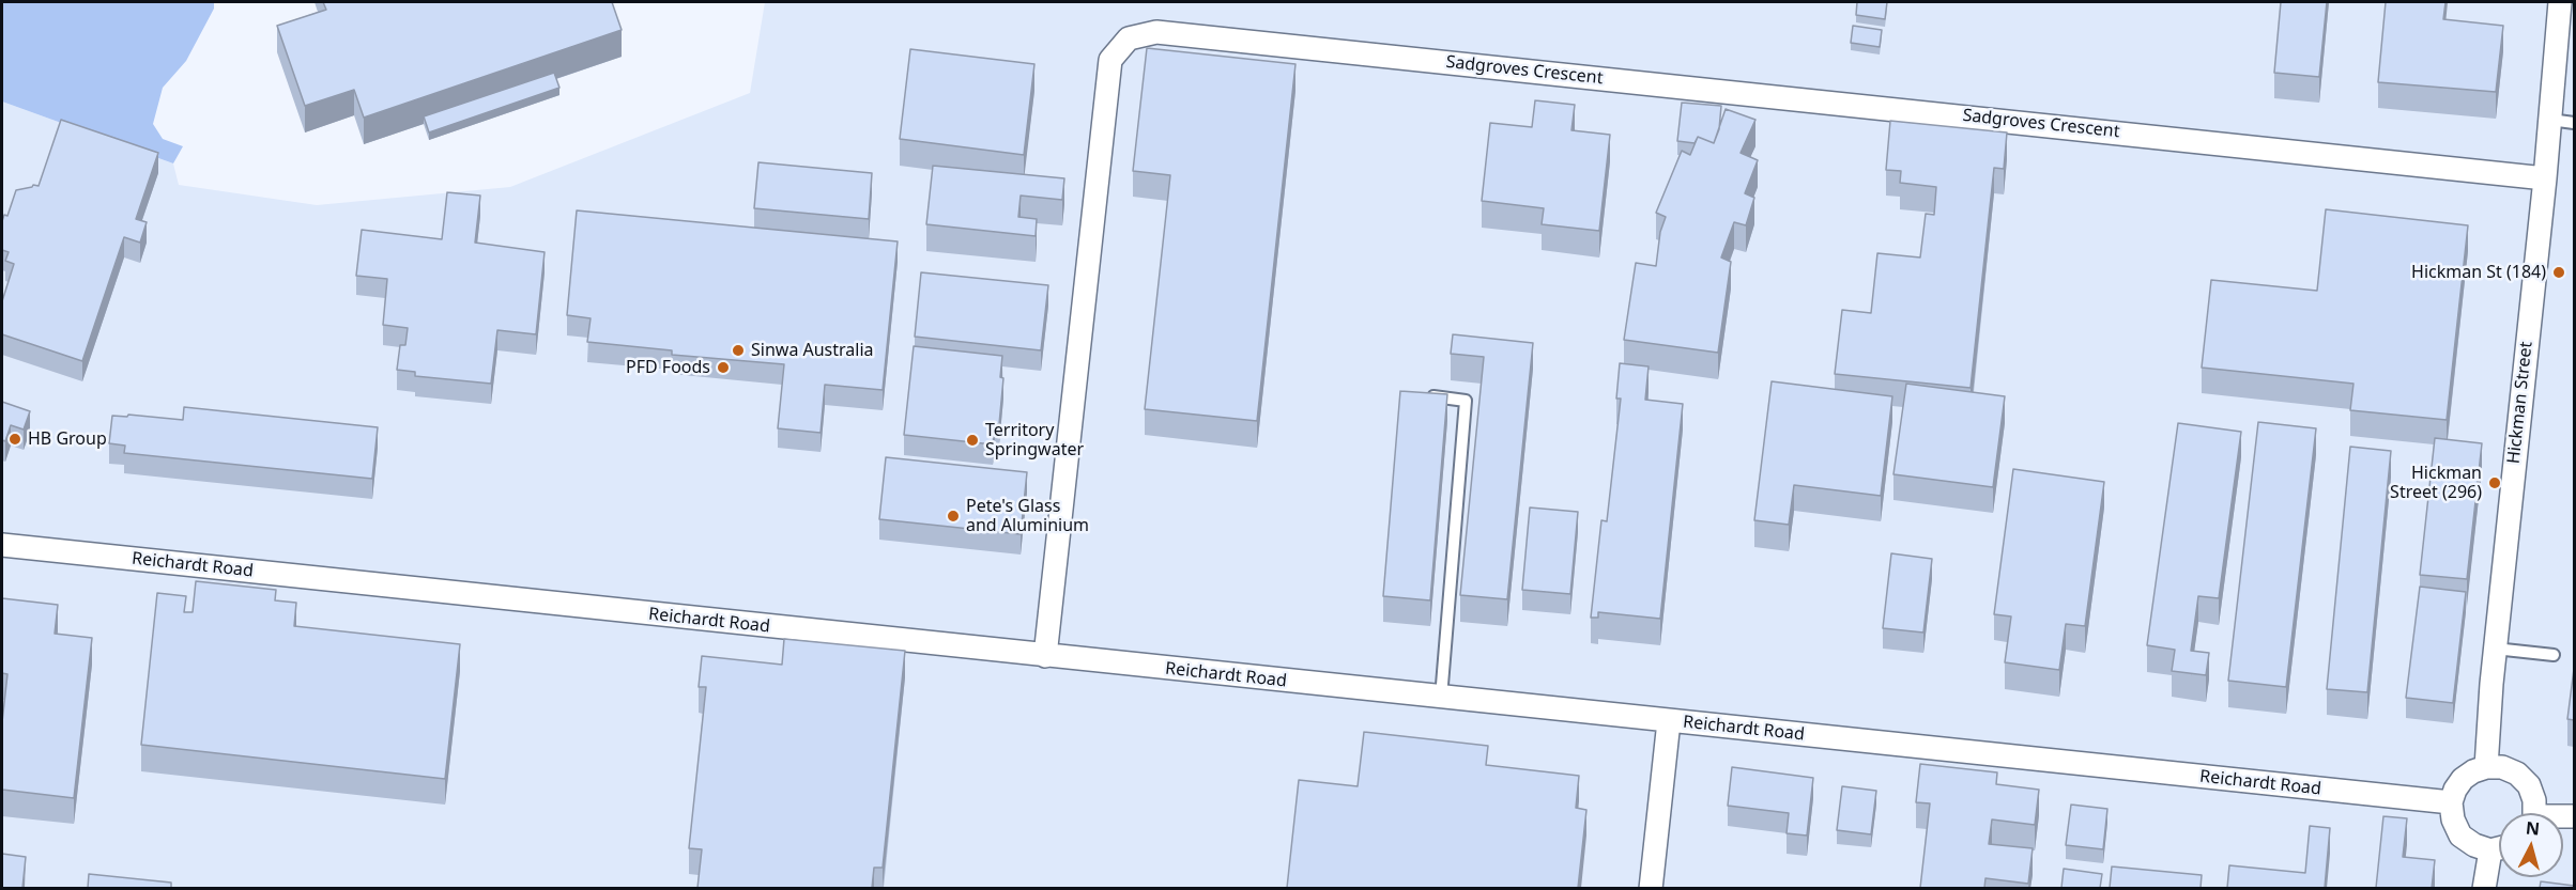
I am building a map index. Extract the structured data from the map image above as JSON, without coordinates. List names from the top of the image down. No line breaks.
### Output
{"streets":{"street":["Sadgroves Crescent","Hickman Street","Reichardt Road"]},"crossings":[["Sadgroves Crescent","Hickman Street"],["Sadgroves Crescent","Reichardt Road"]],"places":["Hickman St (184)","Sinwa Australia","PFD Foods","HB Group","Territory Springwater","Hickman Street (296)","Pete's Glass and Aluminium"],"north":"top"}
